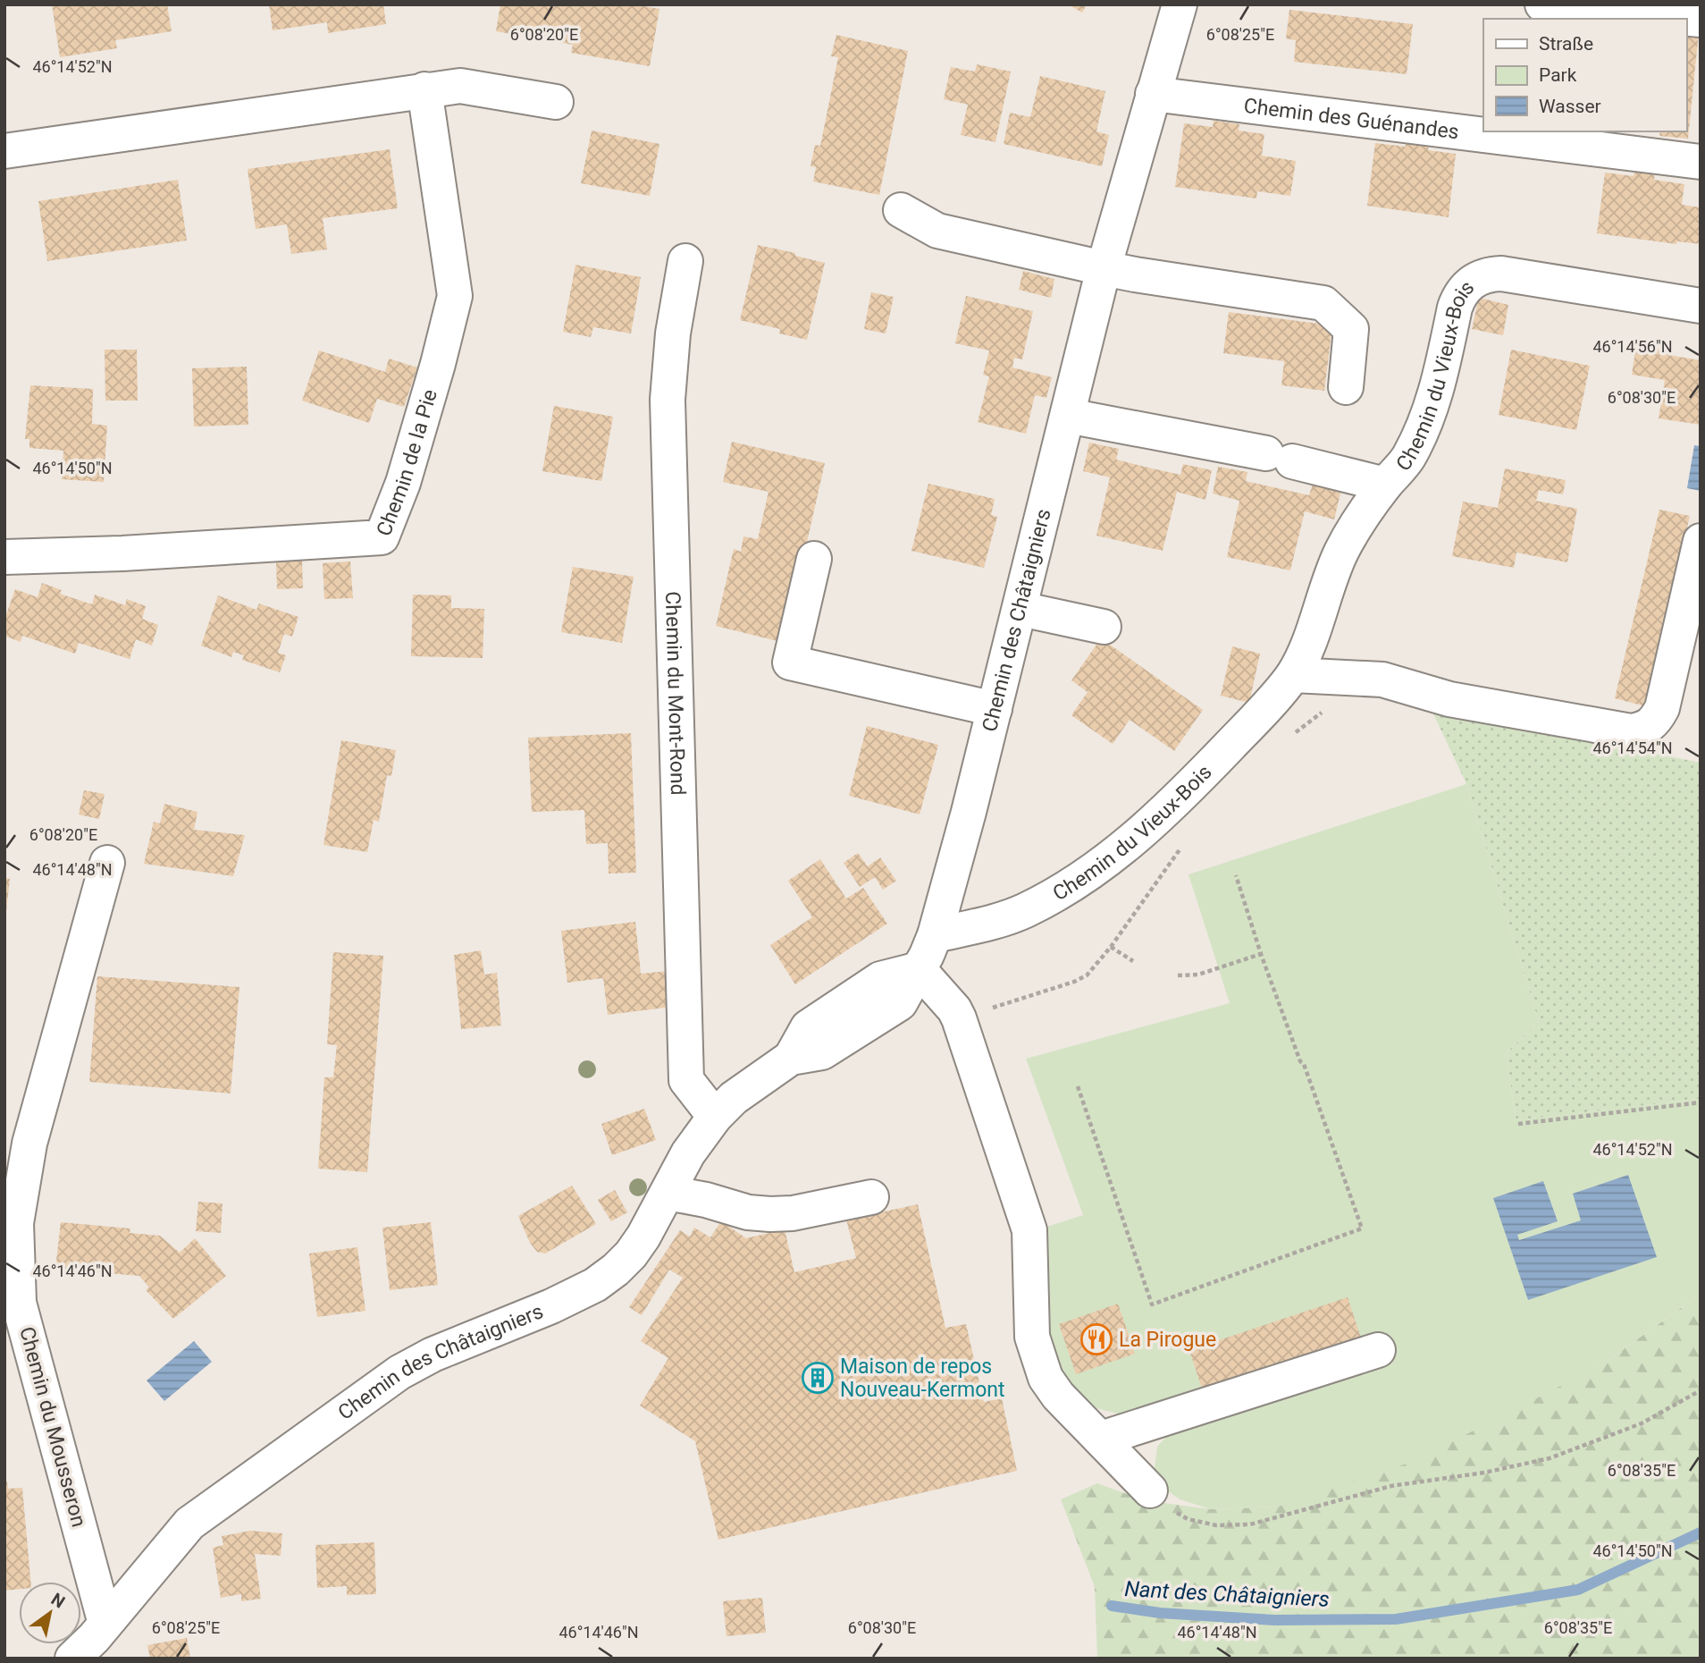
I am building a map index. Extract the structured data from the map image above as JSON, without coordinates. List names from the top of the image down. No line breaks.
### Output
{"streets":{"street":["Chemin des Guénandes","Chemin du Vieux-Bois","Chemin de la Pie","Chemin des Châtaigniers","Chemin du Mont-Rond","Chemin du Mousseron"]},"crossings":[["Chemin des Guénandes","Chemin des Châtaigniers"],["Chemin du Vieux-Bois","Chemin des Châtaigniers"],["Chemin des Châtaigniers","Chemin du Mont-Rond"],["Chemin des Châtaigniers","Chemin du Mousseron"]],"water":["Nant des Châtaigniers"],"places":{"restaurant":["La Pirogue"],"building":["Maison de repos Nouveau-Kermont"]},"legend":["Straße","Park","Wasser"],"north":"top right","coordinates":["6°08'20\"E","6°08'25\"E","46°14'52\"N","46°14'56\"N","6°08'30\"E","46°14'50\"N","46°14'54\"N","46°14'48\"N","46°14'46\"N","6°08'35\"E"]}
